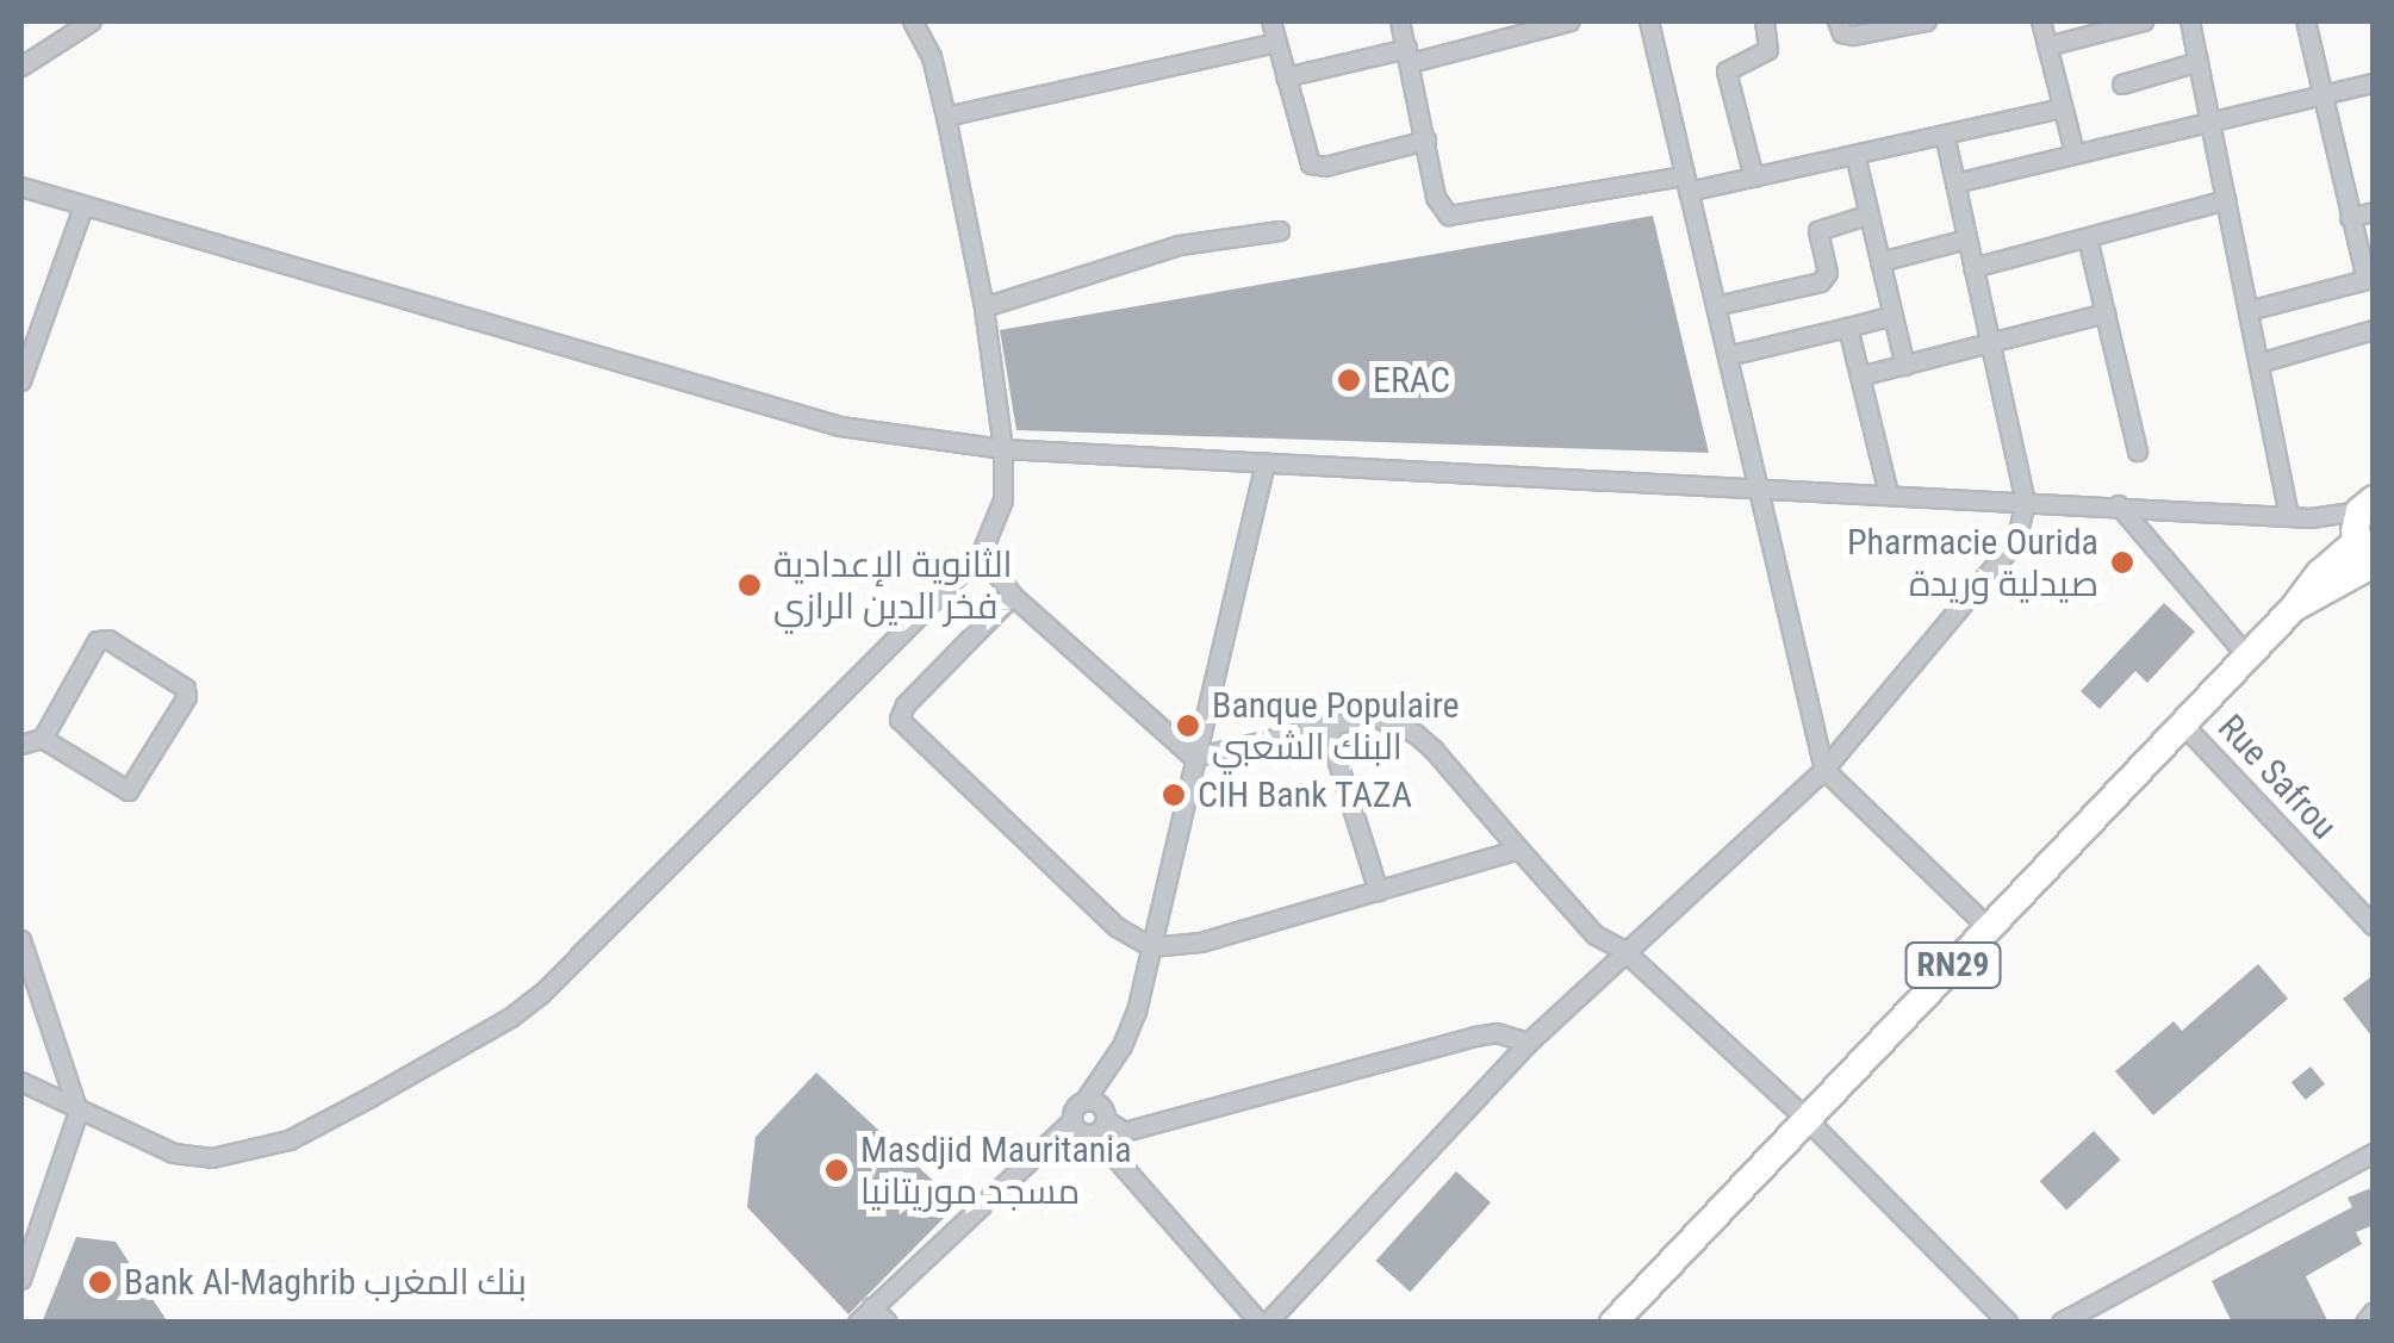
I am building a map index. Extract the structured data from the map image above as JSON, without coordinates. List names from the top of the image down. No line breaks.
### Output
{"streets":{"main road":["RN29"],"street":["Rue Safrou"]},"crossings":[["Rue Safrou","RN29"]],"places":["ERAC","Pharmacie Ourida صيدلية وريدة","الثانوية الإعدادية فخر الدين الرازي","Banque Populaire البنك الشعبي","CIH Bank TAZA","Masdjid Mauritania مسجد موريتانيا","Bank Al-Maghrib بنك المغرب"]}
